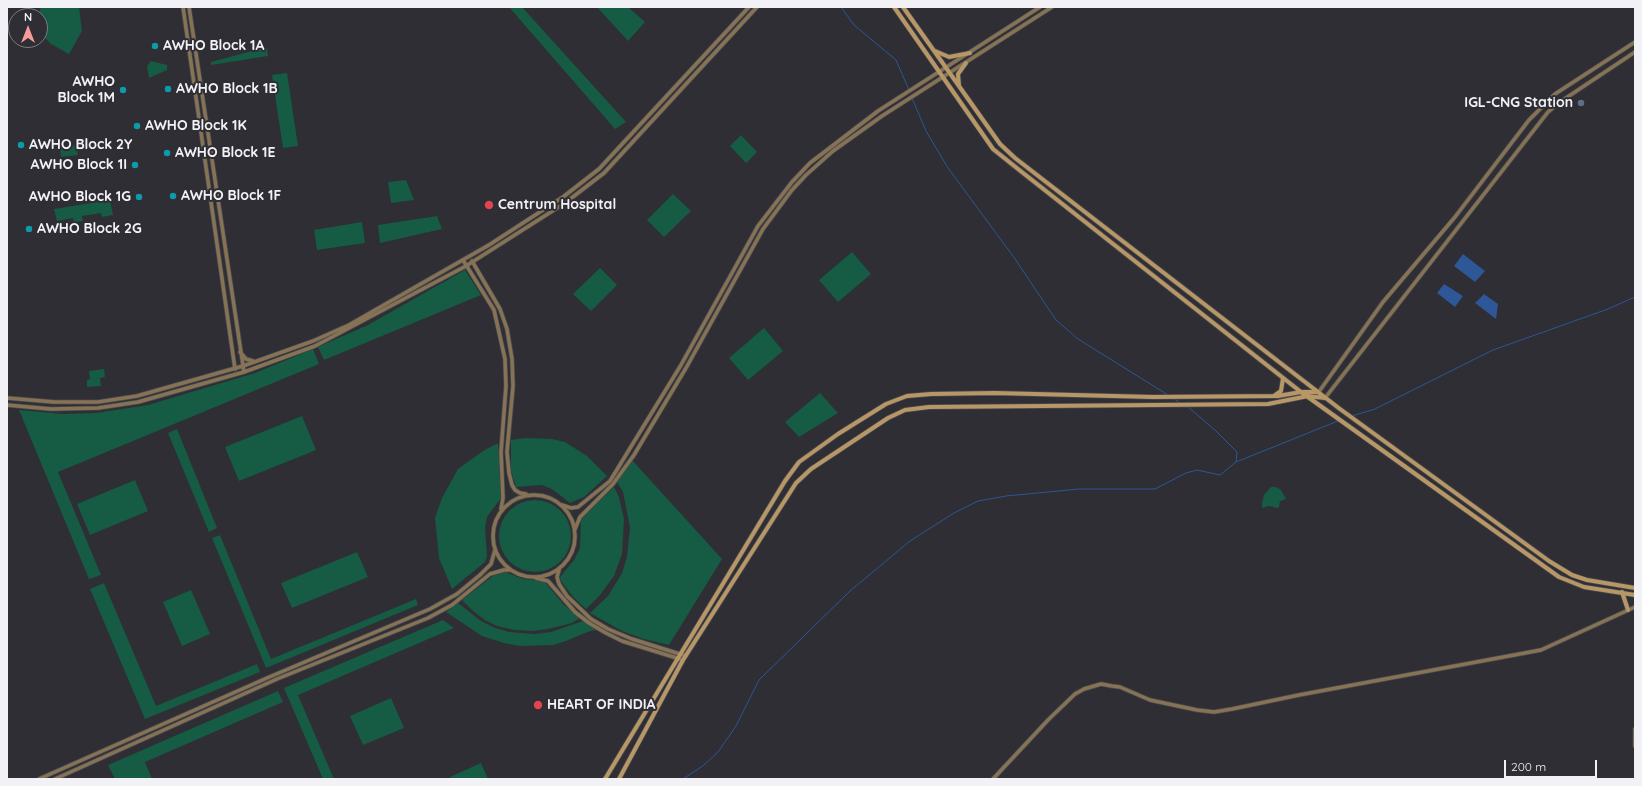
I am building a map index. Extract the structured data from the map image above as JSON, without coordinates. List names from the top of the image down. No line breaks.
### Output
{"places":["AWHO Block 1A","AWHO Block 1B","AWHO Block 1M","IGL-CNG Station","AWHO Block 1K","AWHO Block 2Y","AWHO Block 1E","AWHO Block 1I","AWHO Block 1F","AWHO Block 1G","Centrum Hospital","AWHO Block 2G","HEART OF INDIA"],"scale_bar":"200 m","north":"top"}
